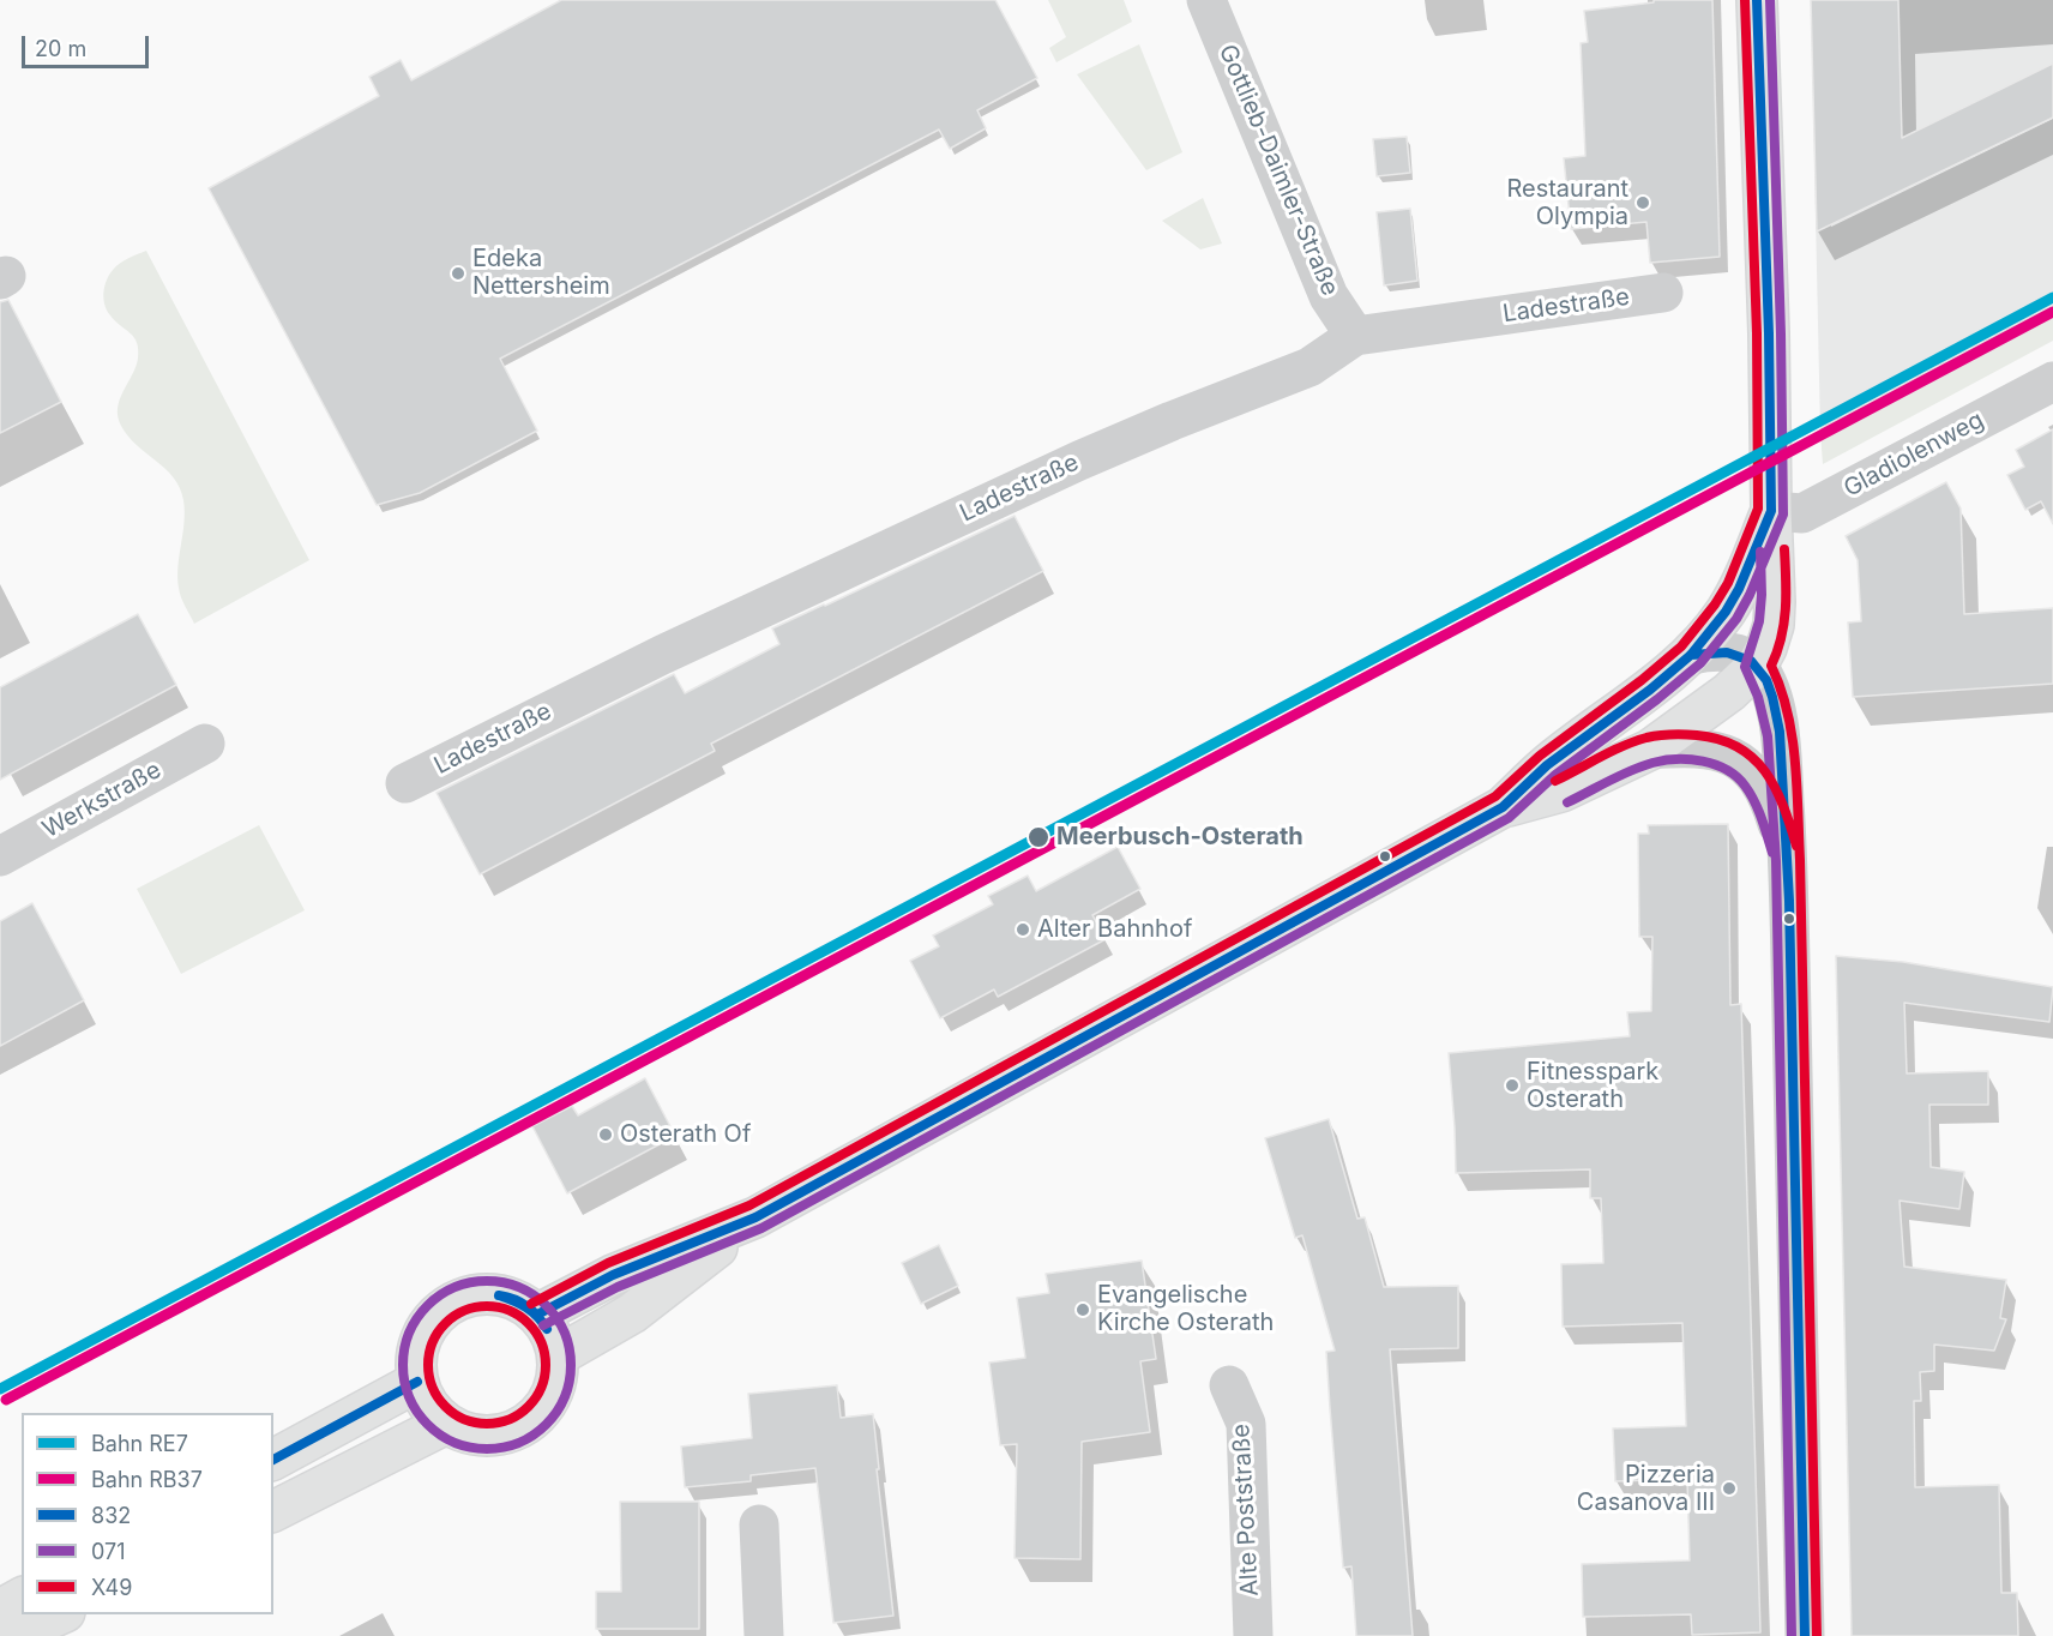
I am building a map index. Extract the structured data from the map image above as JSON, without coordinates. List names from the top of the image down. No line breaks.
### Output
{"streets":{"street":["Gottlieb-Daimler-Straße","Ladestraße","Gladiolenweg","Werkstraße","Alte Poststraße"]},"crossings":[["Gottlieb-Daimler-Straße","Ladestraße"]],"places":["Restaurant Olympia","Edeka Nettersheim","Meerbusch-Osterath","Alter Bahnhof","Fitnesspark Osterath","Osterath Of","Evangelische Kirche Osterath","Pizzeria Casanova III"],"lines":["transit line 832","transit line 071","transit line X49","rail line RE7","rail line RB37"],"legend":["Bahn RE7","Bahn RB37","832","071","X49"],"scale_bar":"20 m"}
